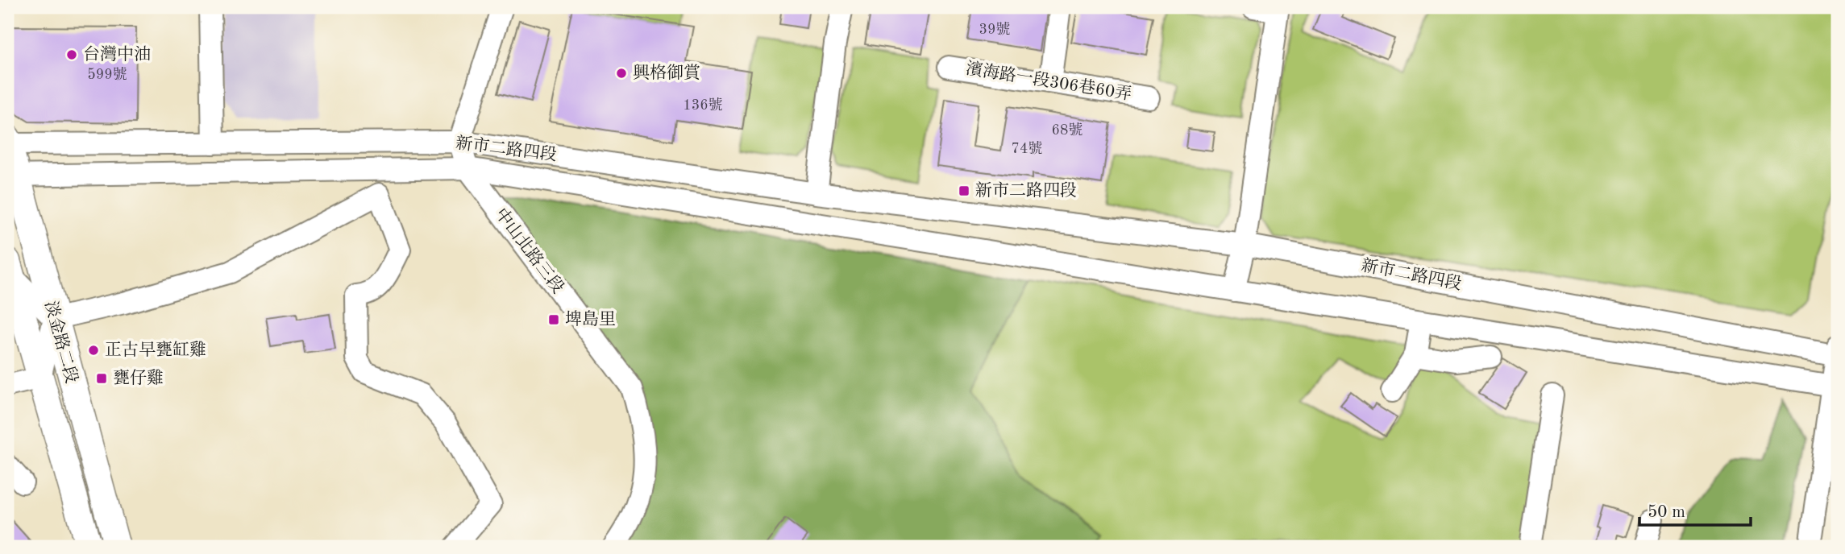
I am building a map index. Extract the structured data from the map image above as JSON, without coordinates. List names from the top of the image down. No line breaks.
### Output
{"streets":{"main road":["淡金路二段"],"street":["濱海路一段306巷60弄","新市二路四段","中山北路三段"]},"crossings":[["新市二路四段","中山北路三段"],["新市二路四段","淡金路二段"]],"places":{"other":["台灣中油","興格御賞","正古早甕缸雞"],"transit":["新市二路四段","埤島里","甕仔雞"]},"house_numbers":["39號","599號","136號","68號","74號"],"scale_bar":"50 m"}
